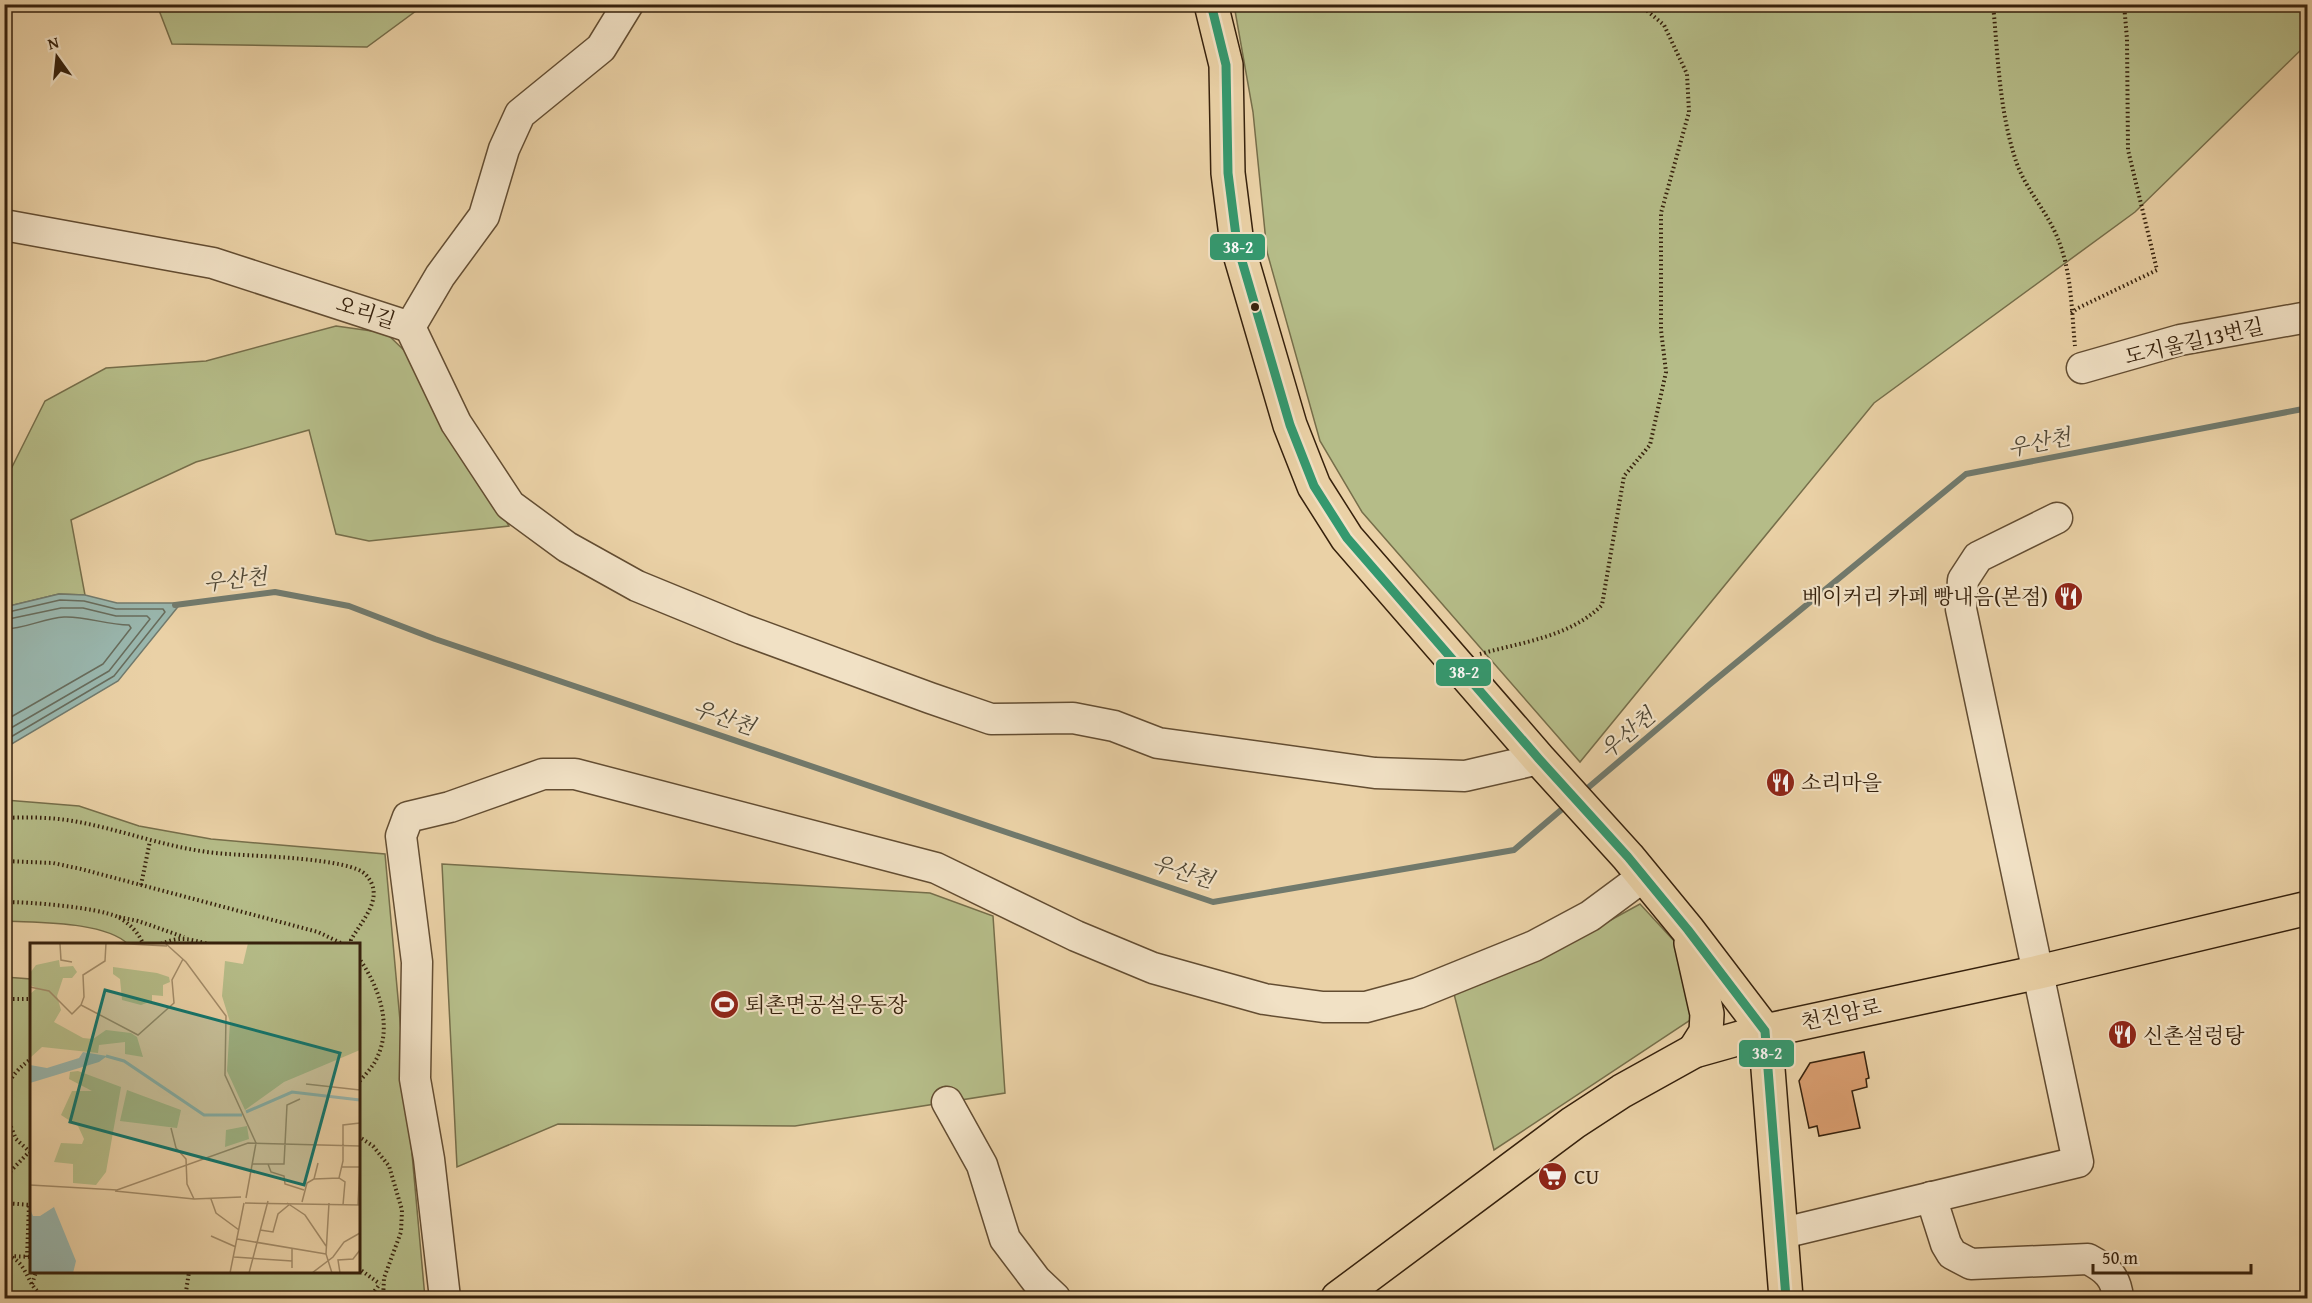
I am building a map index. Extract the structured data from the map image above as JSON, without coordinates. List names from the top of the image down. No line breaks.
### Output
{"streets":{"main road":["천진암로"],"street":["오리길","도지울길13번길"]},"water":["우산천"],"places":{"restaurant":["베이커리 카페 빵내음(본점)","소리마을","신촌설렁탕"],"sports":["퇴촌면공설운동장"],"supermarket":["CU"]},"lines":["transit line 38-2"],"scale_bar":"50 m","north":"top"}
